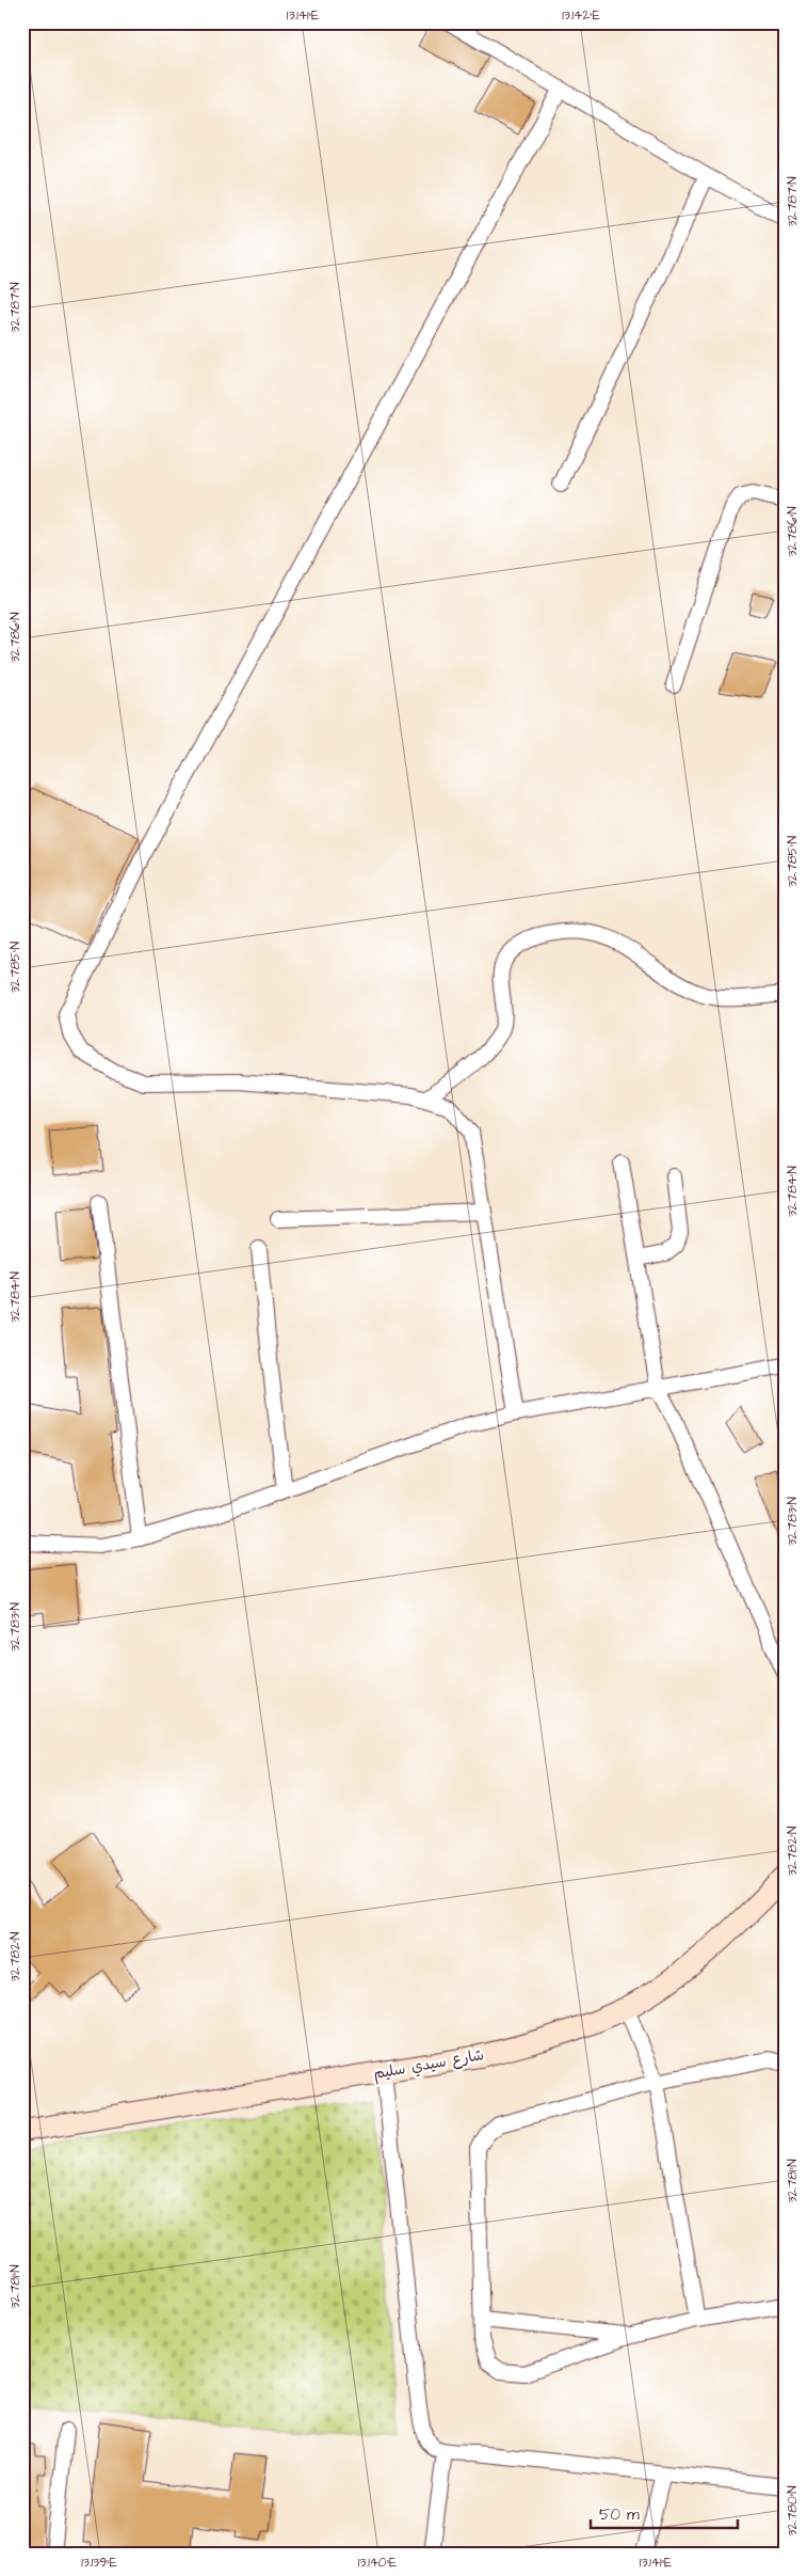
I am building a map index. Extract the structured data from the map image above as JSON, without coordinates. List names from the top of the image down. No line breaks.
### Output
{"streets":{"main road":["شارع سيدي سليم"]},"scale_bar":"50 m","coordinates":["13.141°E","13.142°E","32.787°N","32.786°N","32.785°N","32.784°N","32.783°N","32.782°N","32.781°N","32.780°N","13.139°E","13.140°E"]}
